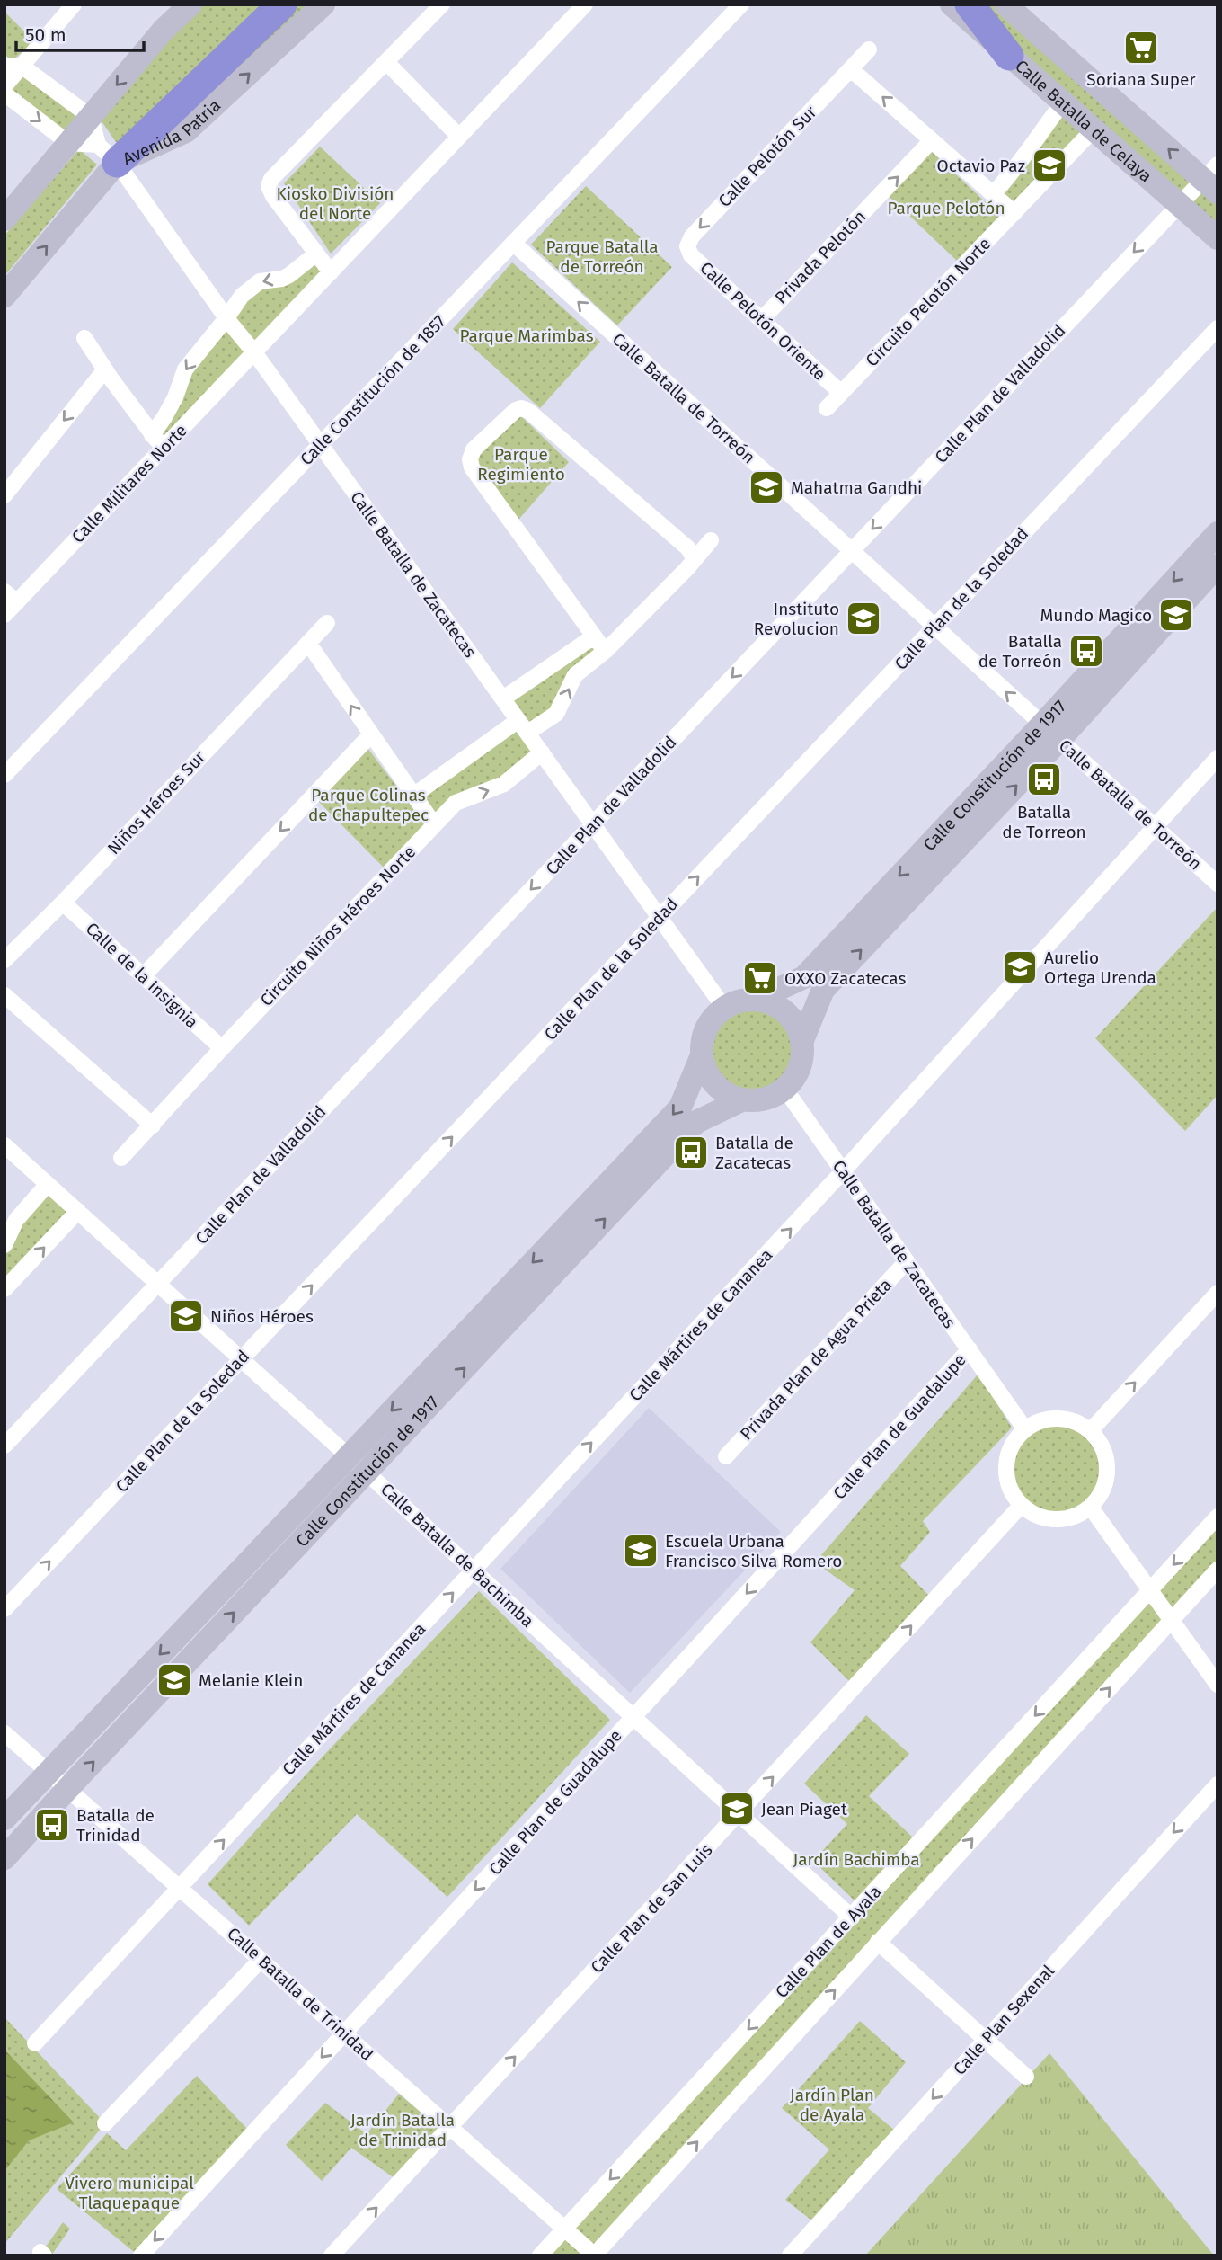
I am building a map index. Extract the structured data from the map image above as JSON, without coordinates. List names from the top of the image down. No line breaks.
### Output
{"streets":{"street":["Calle Batalla de Celaya","Avenida Patria","Calle Pelotón Sur","Privada Pelotón","Circuito Pelotón Norte","Calle Pelotón Oriente","Calle Constitución de 1857","Calle Plan de Valladolid","Calle Batalla de Torreón","Calle Militares Norte","Calle Batalla de Zacatecas","Calle Plan de la Soledad","Calle Constitución de 1917","Niños Héroes Sur","Circuito Niños Héroes Norte","Calle de la Insignia","Calle Mártires de Cananea","Privada Plan de Agua Prieta","Calle Plan de Guadalupe","Calle Batalla de Bachimba","Calle Plan de San Luis","Calle Plan de Ayala","Calle Batalla de Trinidad","Calle Plan Sexenal"]},"crossings":[["Calle Batalla de Celaya","Circuito Pelotón Norte"],["Calle Batalla de Celaya","Calle Plan de Valladolid"],["Avenida Patria","Calle Batalla de Zacatecas"],["Calle Pelotón Sur","Calle Pelotón Oriente"],["Privada Pelotón","Calle Pelotón Oriente"],["Circuito Pelotón Norte","Calle Pelotón Oriente"],["Calle Constitución de 1857","Calle Batalla de Torreón"],["Calle Constitución de 1857","Calle Batalla de Zacatecas"],["Calle Plan de Valladolid","Calle Batalla de Torreón"],["Calle Plan de Valladolid","Calle Batalla de Zacatecas"],["Calle Plan de Valladolid","Calle Batalla de Bachimba"],["Calle Batalla de Torreón","Calle Plan de la Soledad"],["Calle Batalla de Torreón","Calle Constitución de 1917"],["Calle Batalla de Torreón","Calle Mártires de Cananea"],["Calle Militares Norte","Calle Batalla de Zacatecas"],["Calle Batalla de Zacatecas","Calle Plan de la Soledad"],["Calle Batalla de Zacatecas","Calle Constitución de 1917"],["Calle Batalla de Zacatecas","Circuito Niños Héroes Norte"],["Calle Batalla de Zacatecas","Calle Mártires de Cananea"],["Calle Batalla de Zacatecas","Privada Plan de Agua Prieta"],["Calle Batalla de Zacatecas","Calle Plan de Guadalupe"],["Calle Batalla de Zacatecas","Calle Plan de San Luis"],["Calle Plan de la Soledad","Calle Batalla de Bachimba"],["Calle Constitución de 1917","Calle Batalla de Bachimba"],["Calle Constitución de 1917","Calle Batalla de Trinidad"],["Niños Héroes Sur","Calle de la Insignia"],["Circuito Niños Héroes Norte","Calle de la Insignia"],["Calle Mártires de Cananea","Calle Batalla de Bachimba"],["Calle Mártires de Cananea","Calle Batalla de Trinidad"],["Calle Plan de Guadalupe","Calle Batalla de Bachimba"],["Calle Plan de Guadalupe","Calle Batalla de Trinidad"],["Calle Batalla de Bachimba","Calle Plan de San Luis"],["Calle Batalla de Bachimba","Calle Plan de Ayala"],["Calle Plan de San Luis","Calle Batalla de Trinidad"],["Calle Plan de Ayala","Calle Batalla de Trinidad"]],"one_way":["Calle Pelotón Sur","Privada Pelotón","Calle Plan de Valladolid","Calle Batalla de Torreón","Calle Plan de la Soledad","Calle Mártires de Cananea","Calle Plan de Guadalupe","Calle Plan de San Luis","Calle Plan Sexenal"],"parks":["Kiosko División del Norte","Parque Pelotón","Parque Batalla de Torreón","Parque Marimbas","Parque Regimiento","Parque Colinas de Chapultepec","Jardín Bachimba","Jardín Plan de Ayala","Jardín Batalla de Trinidad","Vivero municipal Tlaquepaque"],"places":{"supermarket":["Soriana Super","OXXO Zacatecas"],"school or university":["Octavio Paz","Mahatma Gandhi","Mundo Magico","Instituto Revolucion","Aurelio Ortega Urenda","Niños Héroes","Escuela Urbana Francisco Silva Romero","Melanie Klein","Jean Piaget"],"bus stop":["Batalla de Torreón","Batalla de Torreon","Batalla de Zacatecas","Batalla de Trinidad"]},"scale_bar":"50 m"}
